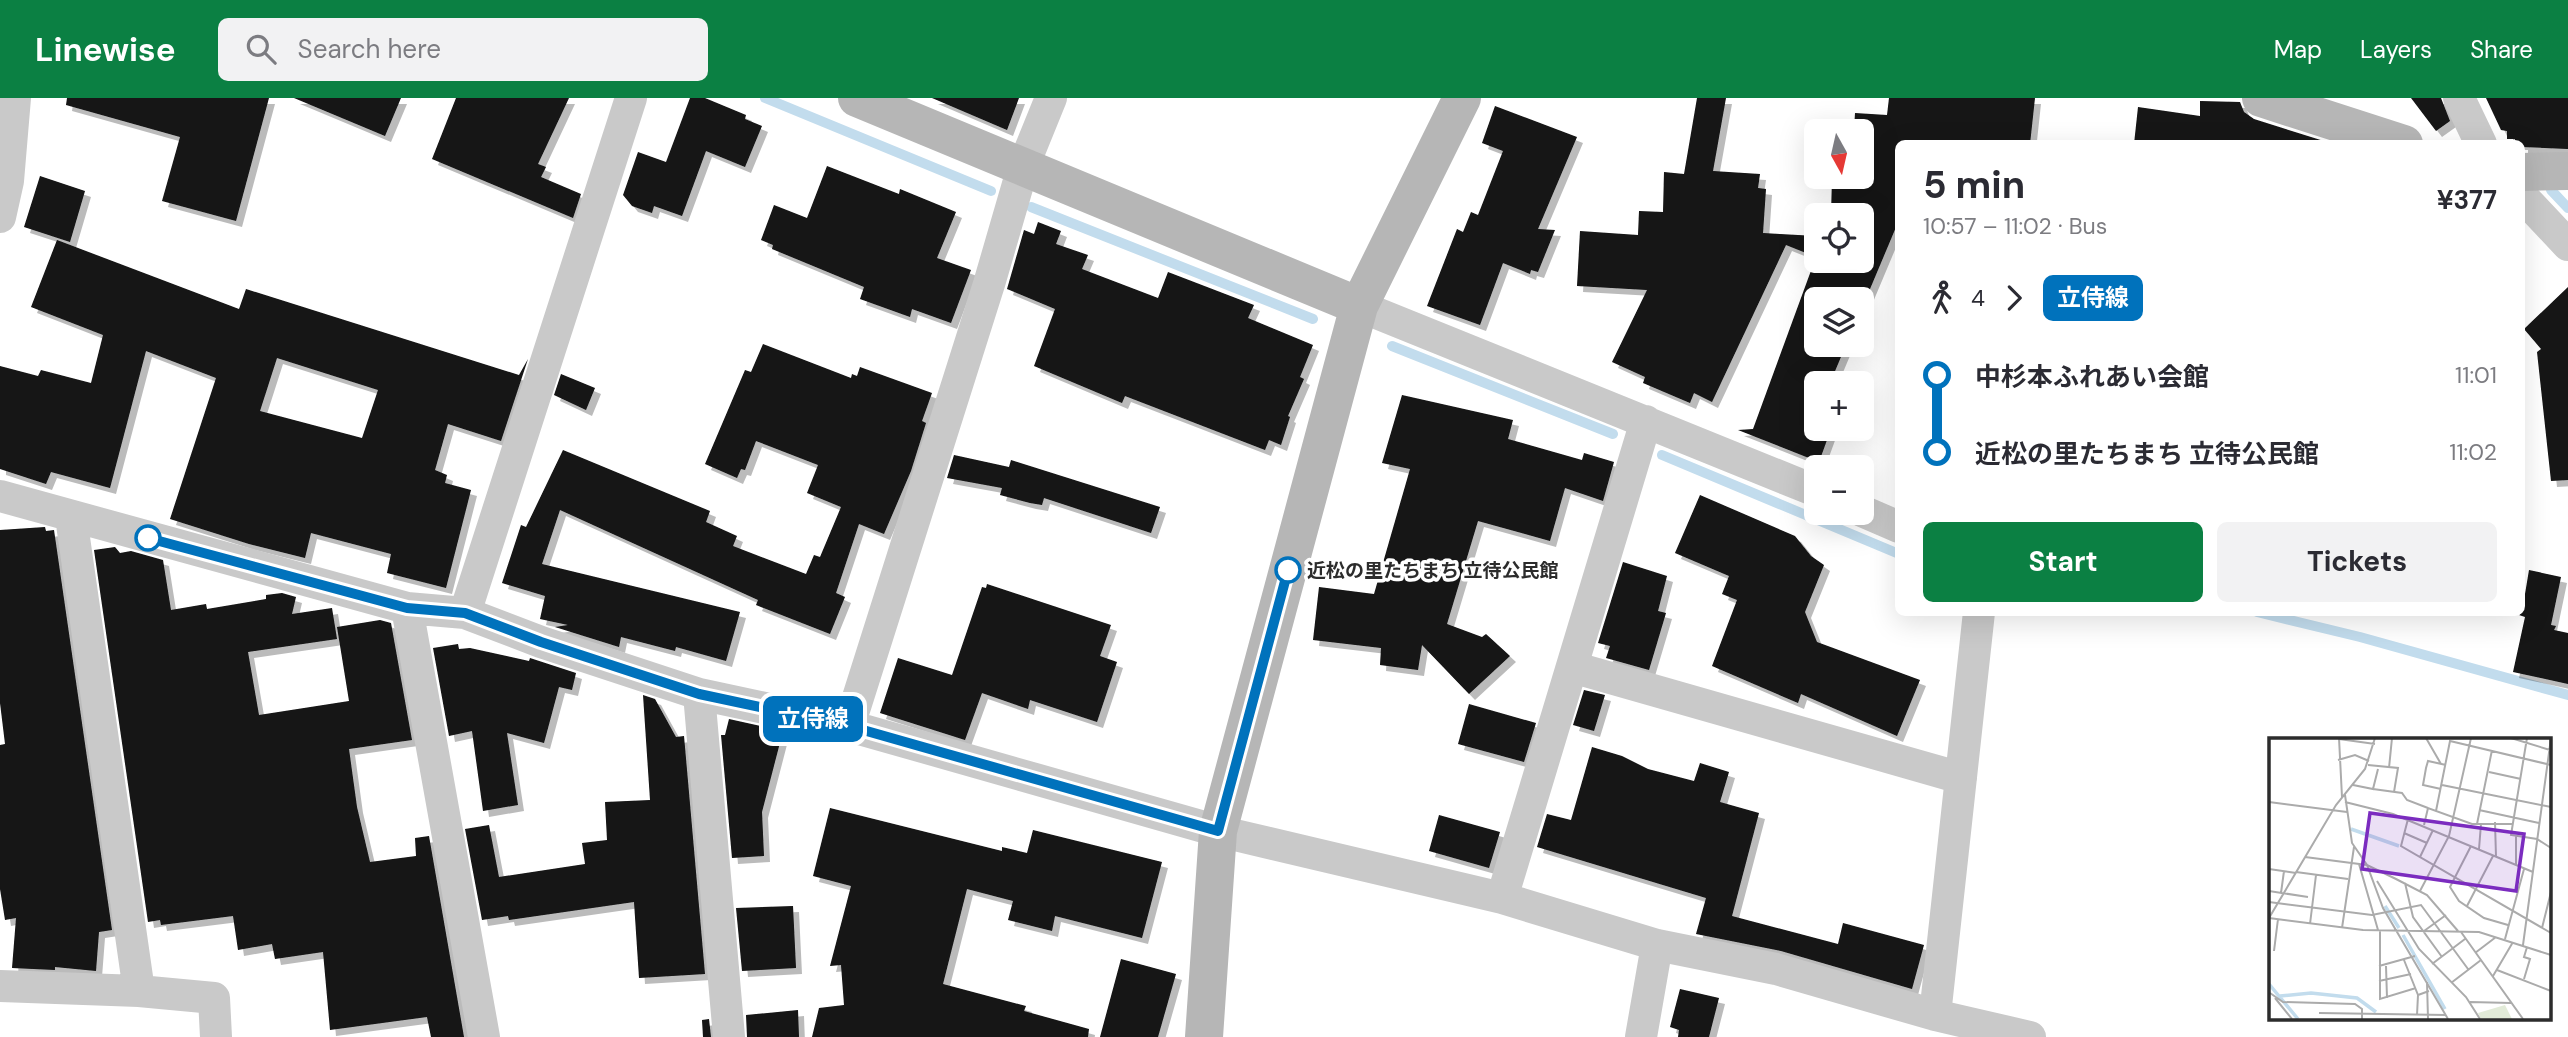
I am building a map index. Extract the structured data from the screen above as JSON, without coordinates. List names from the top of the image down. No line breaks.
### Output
{"places":["近松の里たちまち 立待公民館"],"lines":["bus line 立侍線"],"north":"bottom","page":{"header":"Linewise","search":"Search here","nav":["Map","Layers","Share"],"on_map":"立侍線","map_buttons":["+","−"],"heading":["5 min","10:57 – 11:02 · Bus","¥377"],"legs":["4","立侍線"],"list":[{"name":"中杉本ふれあい会館","value":"11:01"},{"name":"近松の里たちまち 立待公民館","value":"11:02"}],"buttons":["Start","Tickets"]}}
